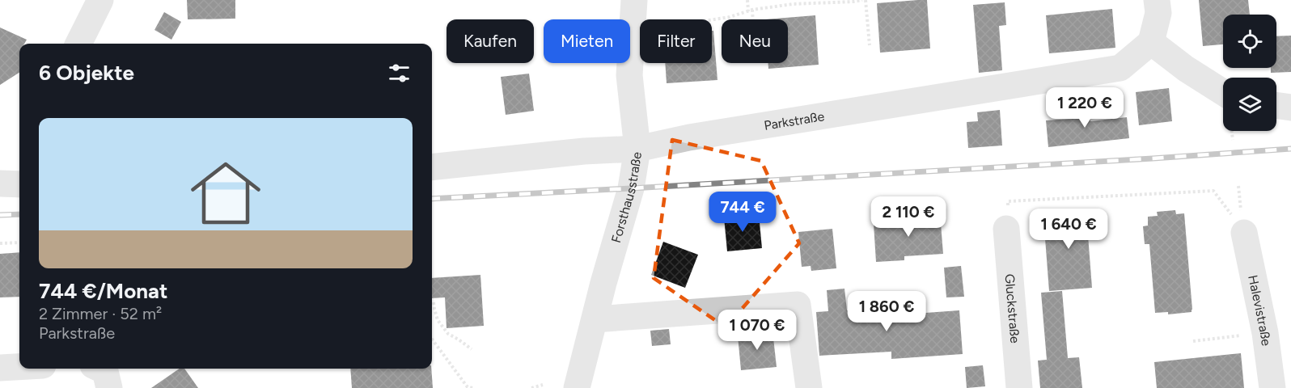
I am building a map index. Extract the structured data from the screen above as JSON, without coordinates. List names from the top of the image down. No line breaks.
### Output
{"streets":{"street":["Parkstraße","Forsthausstraße","Gluckstraße","Halevistraße"]},"crossings":[["Parkstraße","Forsthausstraße"]],"page":{"chip":["Kaufen","Mieten","Filter","Neu"],"heading":"6 Objekte","price":["1 220 €","744 €","2 110 €","1 640 €","1 860 €","1 070 €"],"list":[{"name":"744 €/Monat","note":"2 Zimmer · 52 m² · Parkstraße"}]}}
